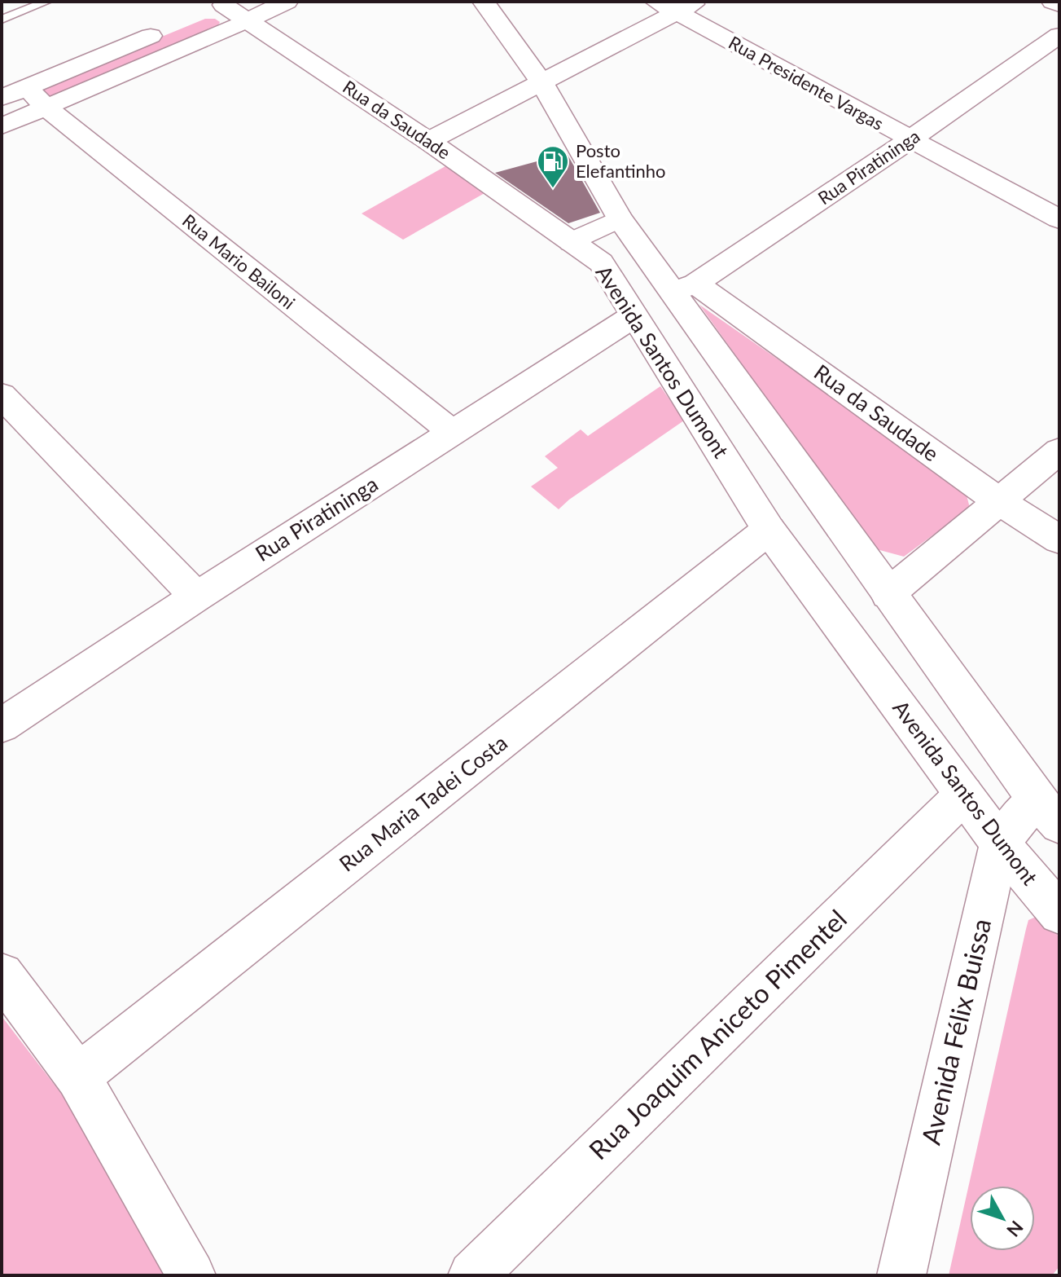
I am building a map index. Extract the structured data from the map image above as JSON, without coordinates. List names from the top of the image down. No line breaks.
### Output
{"streets":{"street":["Rua Presidente Vargas","Rua da Saudade","Rua Piratininga","Rua Mario Bailoni","Avenida Santos Dumont","Rua Maria Tadei Costa","Avenida Félix Buissa","Rua Joaquim Aniceto Pimentel"]},"crossings":[["Rua Presidente Vargas","Rua Piratininga"],["Rua da Saudade","Rua Piratininga"],["Rua da Saudade","Avenida Santos Dumont"],["Rua Piratininga","Rua Mario Bailoni"],["Rua Piratininga","Avenida Santos Dumont"],["Avenida Santos Dumont","Rua Maria Tadei Costa"],["Avenida Santos Dumont","Avenida Félix Buissa"],["Avenida Santos Dumont","Rua Joaquim Aniceto Pimentel"]],"places":{"fuel station":["Posto Elefantinho"]},"north":"bottom right"}
